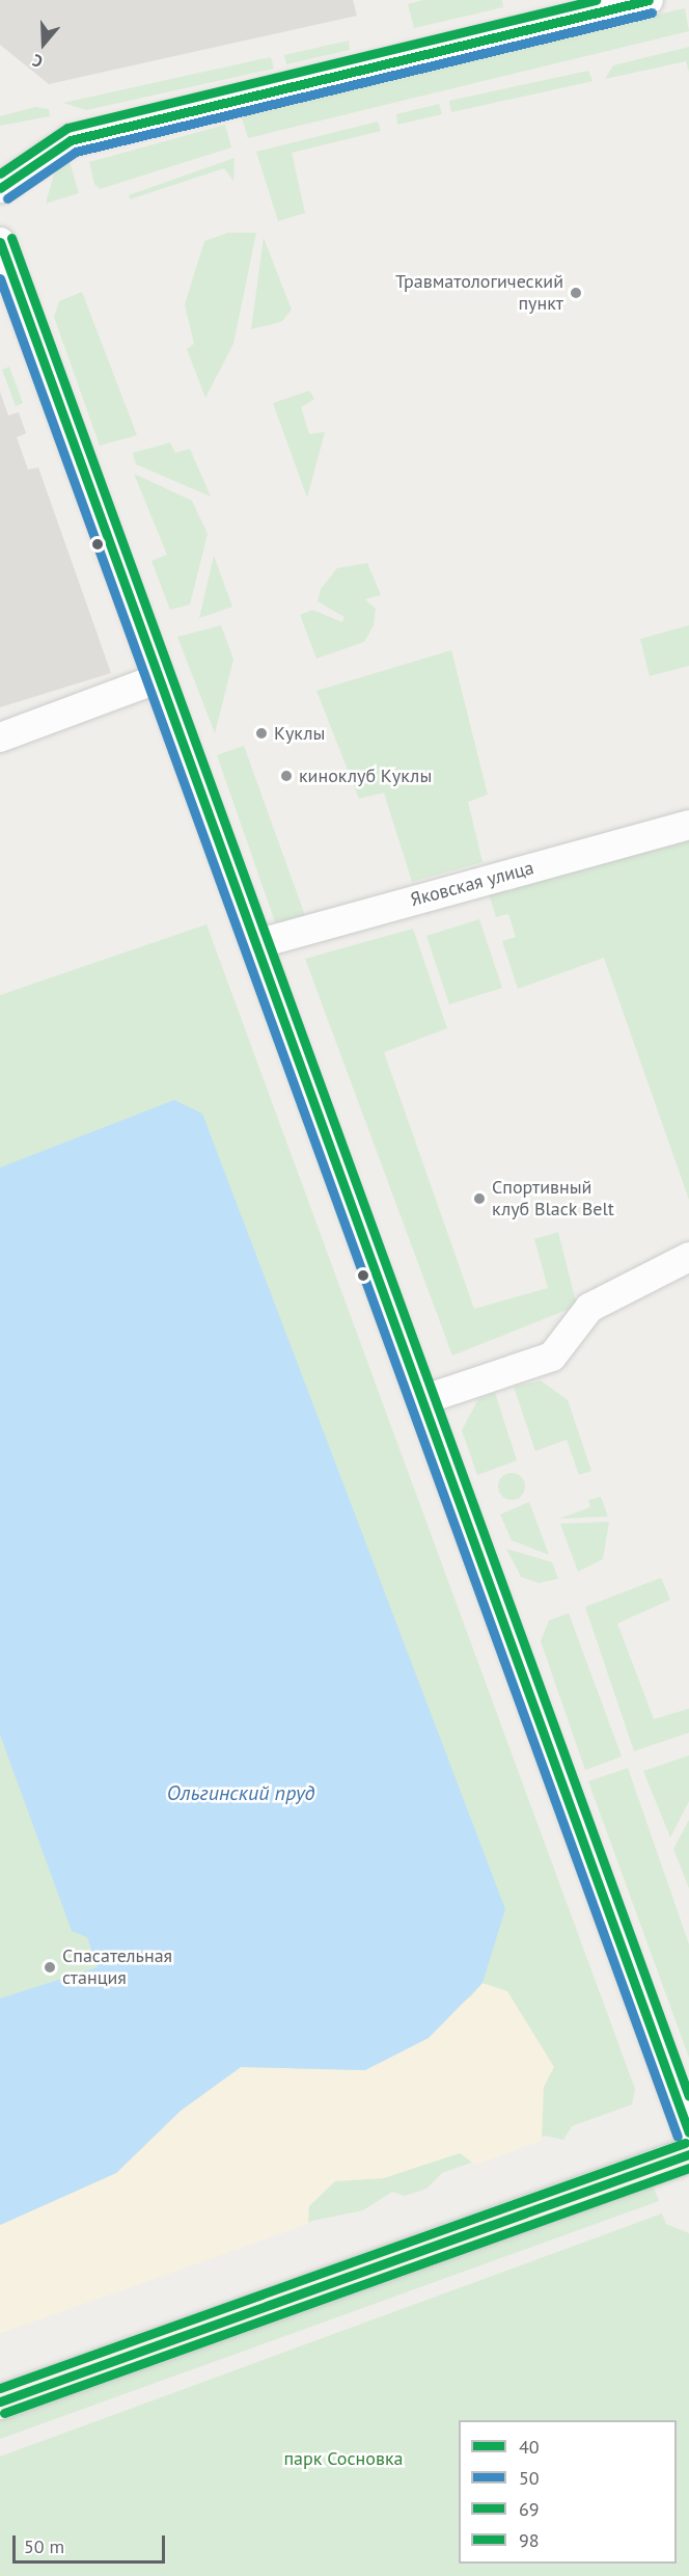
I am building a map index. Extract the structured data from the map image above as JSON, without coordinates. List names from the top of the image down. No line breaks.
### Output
{"streets":{"street":["Яковская улица"]},"water":["Ольгинский пруд"],"parks":["парк Сосновка"],"places":["Травматологический пункт","Куклы","киноклуб Куклы","Спортивный клуб Black Belt","Спасательная станция"],"lines":["transit line 40","transit line 69","transit line 50","transit line 98"],"legend":["40","50","69","98"],"scale_bar":"50 m","north":"bottom"}
